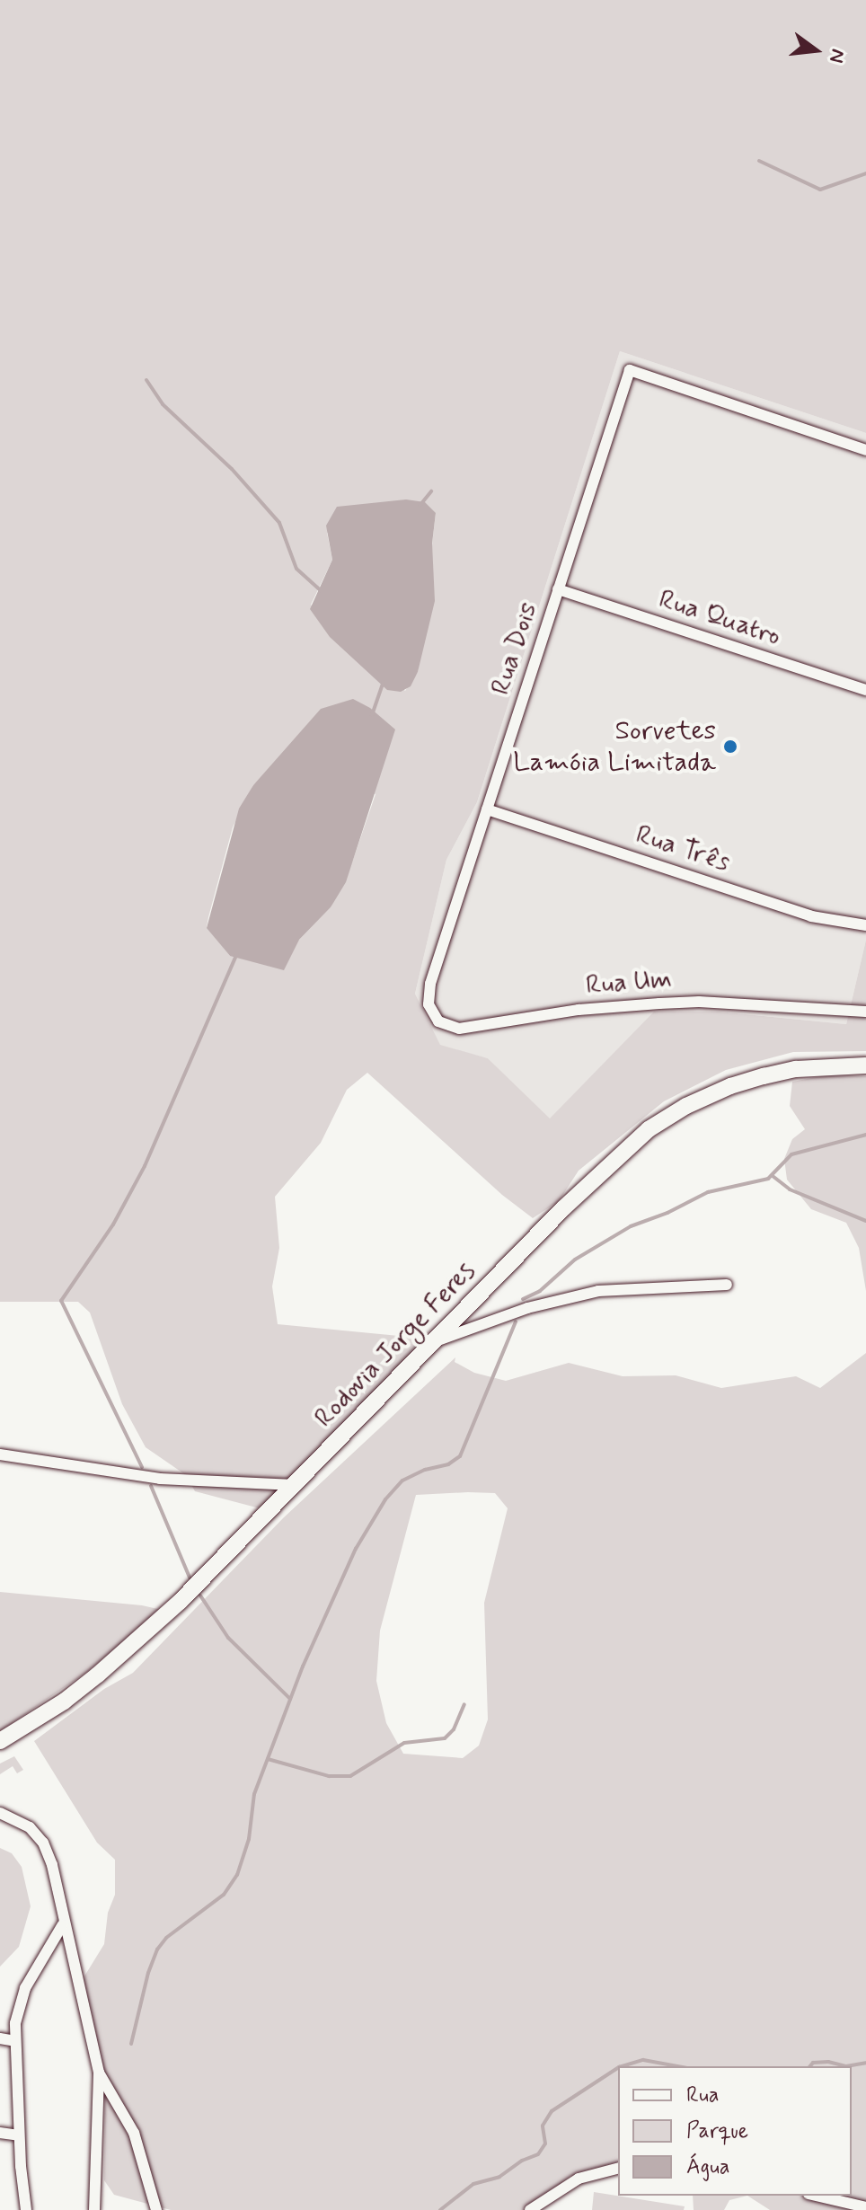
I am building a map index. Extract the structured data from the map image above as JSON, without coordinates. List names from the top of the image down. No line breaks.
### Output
{"streets":{"main road":["Rodovia Jorge Feres"],"street":["Rua Quatro","Rua Dois","Rua Três","Rua Um"]},"crossings":[["Rua Quatro","Rua Dois"],["Rua Dois","Rua Três"],["Rua Dois","Rua Um"]],"places":["Sorvetes Lamóia Limitada"],"legend":["Rua","Parque","Água"],"north":"right"}
